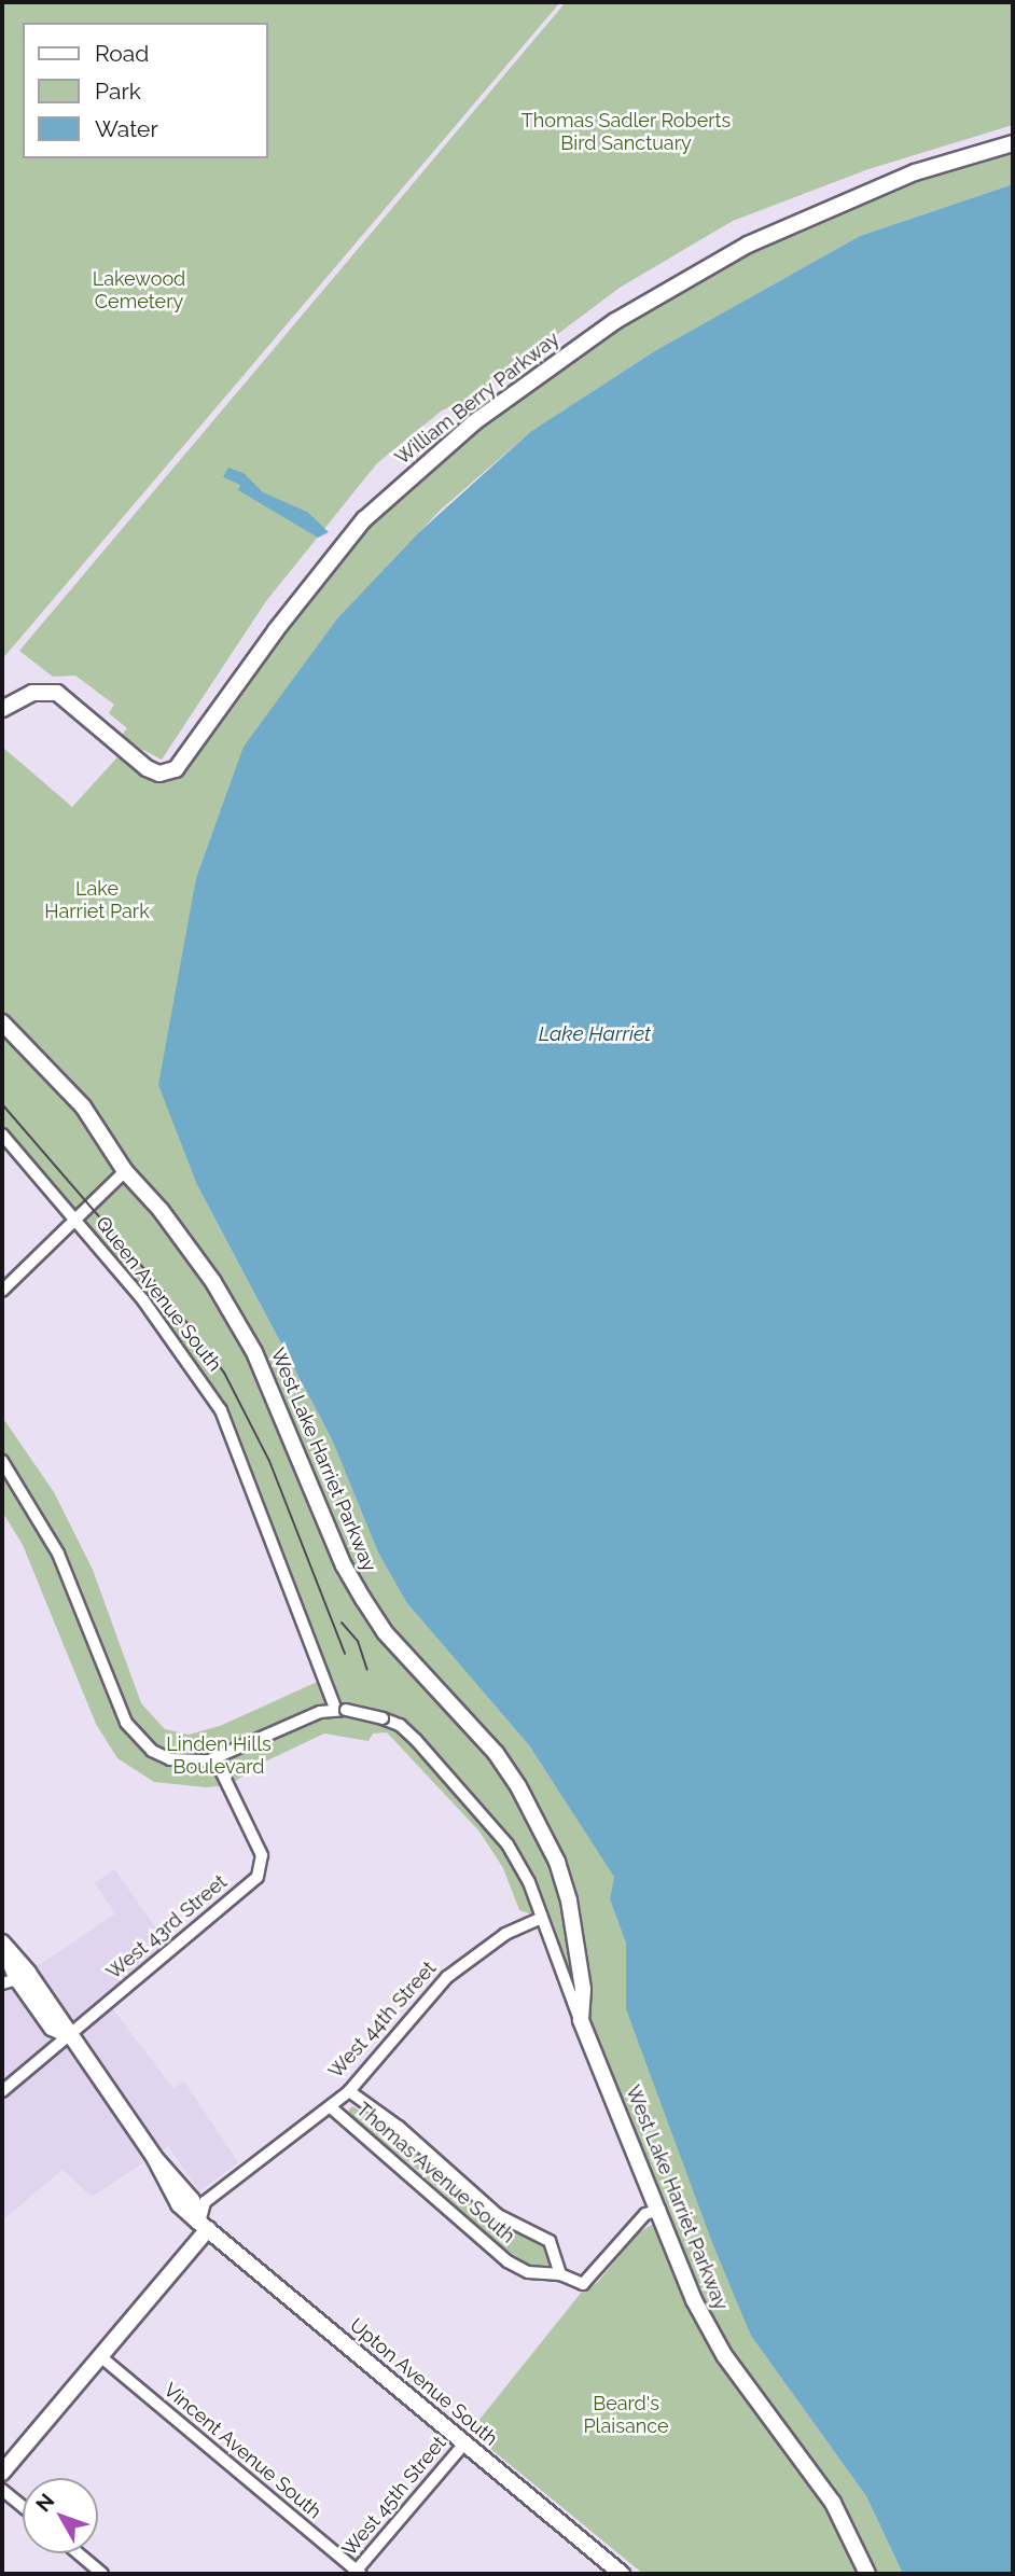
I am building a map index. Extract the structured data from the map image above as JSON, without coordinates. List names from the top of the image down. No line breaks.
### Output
{"streets":{"street":["William Berry Parkway","Queen Avenue South","West Lake Harriet Parkway","West 43rd Street","West 44th Street","Thomas Avenue South","Upton Avenue South","Vincent Avenue South","West 45th Street"]},"crossings":[["Queen Avenue South","West Lake Harriet Parkway"],["West Lake Harriet Parkway","West 44th Street"],["West Lake Harriet Parkway","Thomas Avenue South"],["West 43rd Street","Upton Avenue South"],["West 44th Street","Thomas Avenue South"],["West 44th Street","Upton Avenue South"],["West 44th Street","Vincent Avenue South"],["Upton Avenue South","West 45th Street"],["Vincent Avenue South","West 45th Street"]],"water":["Lake Harriet"],"parks":["Thomas Sadler Roberts Bird Sanctuary","Lakewood Cemetery","Lake Harriet Park","Linden Hills Boulevard","Beard's Plaisance"],"legend":["Road","Park","Water"],"north":"top left"}
